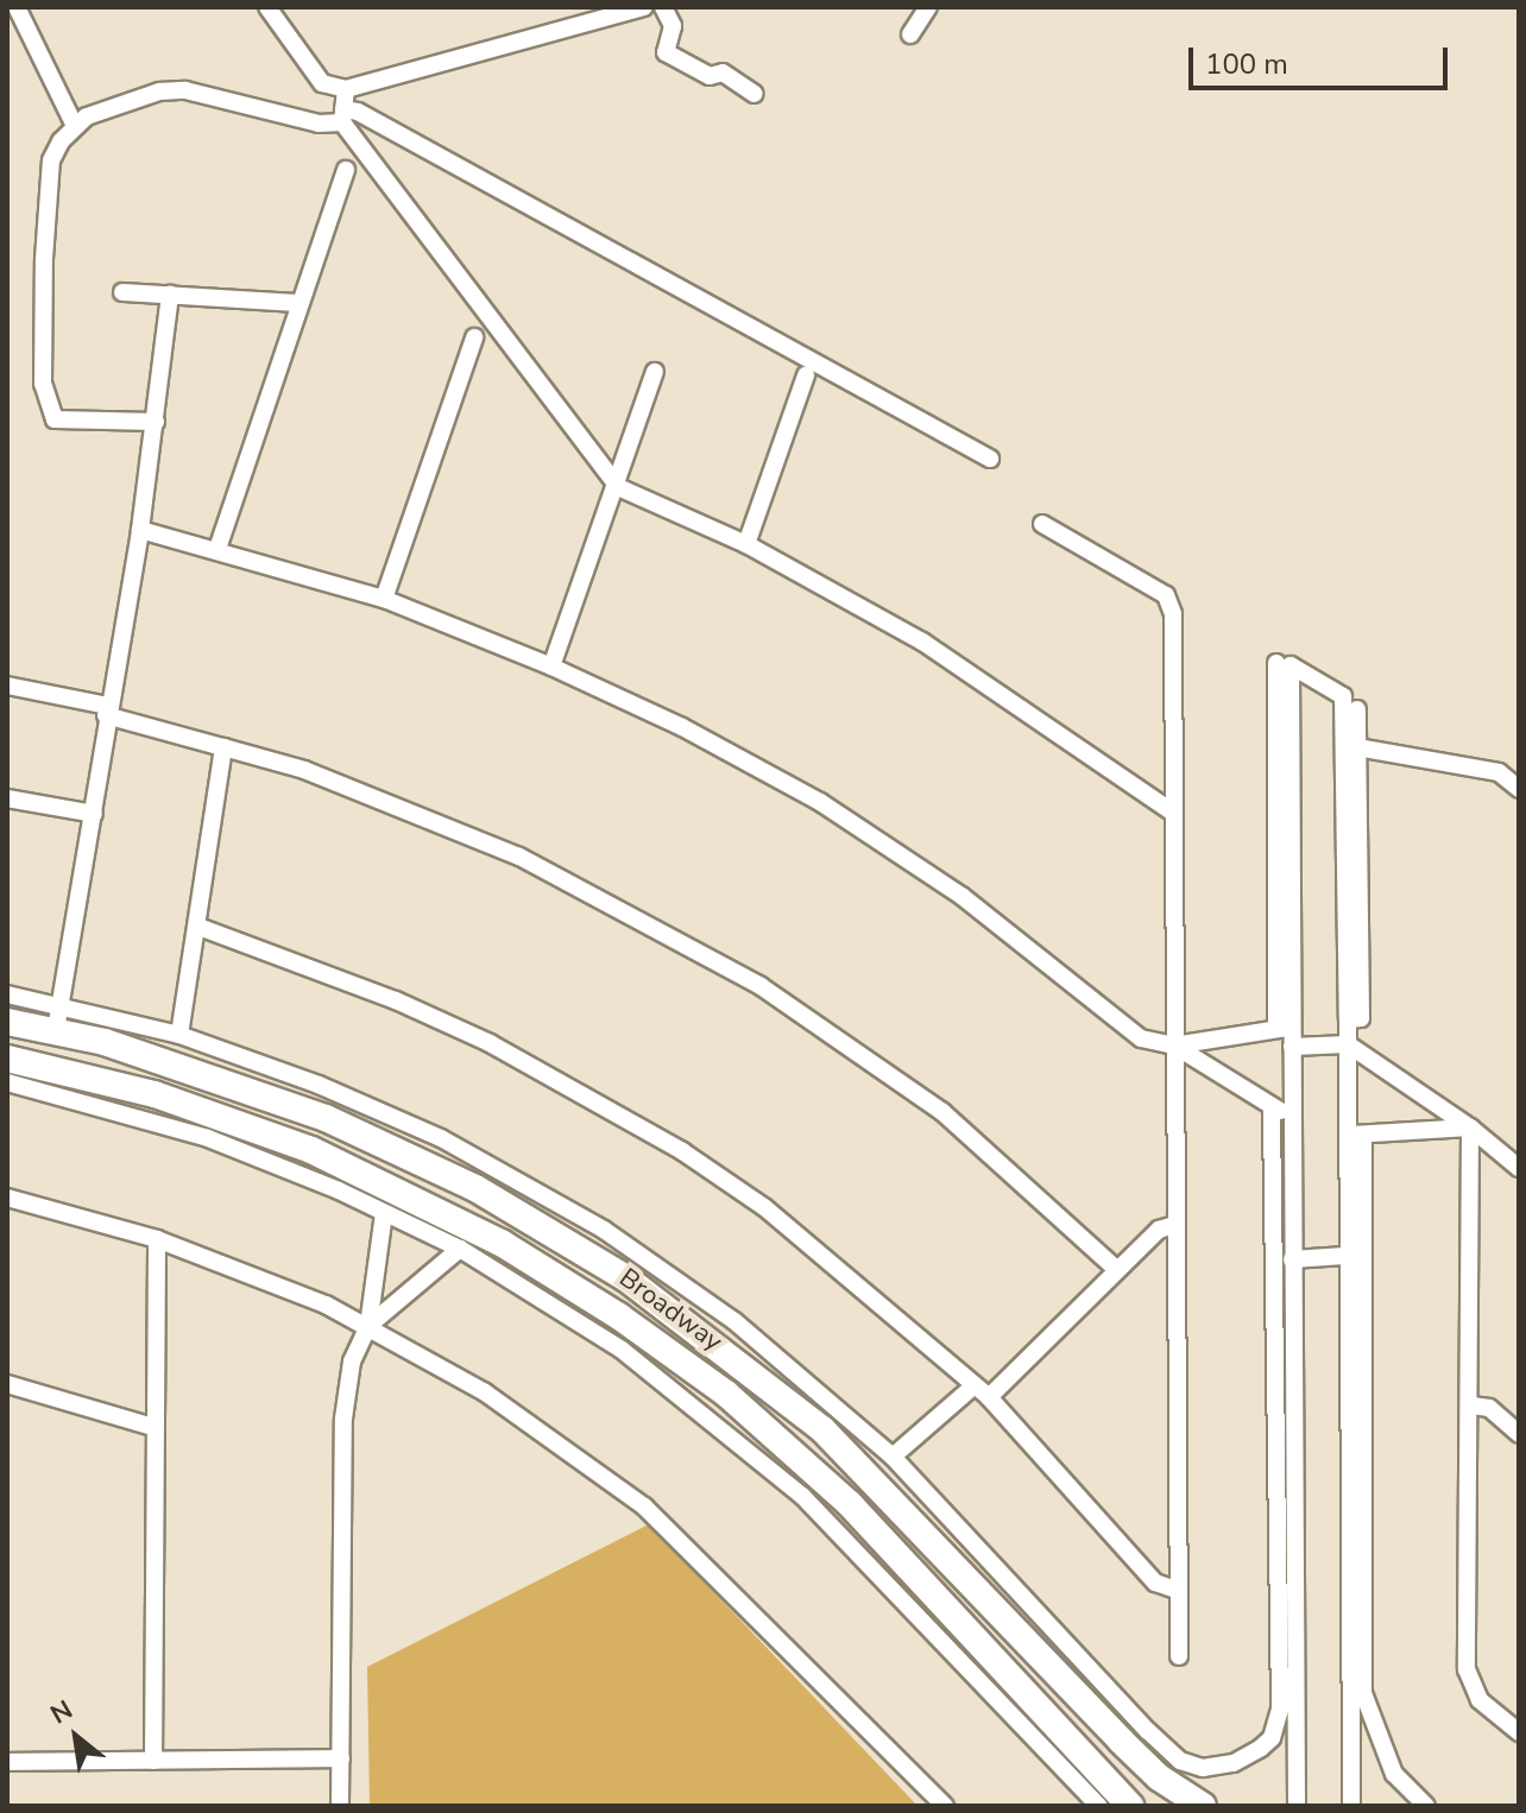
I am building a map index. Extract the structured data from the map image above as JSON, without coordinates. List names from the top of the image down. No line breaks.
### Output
{"streets":{"main road":["Broadway"]},"scale_bar":"100 m","north":"top left"}
